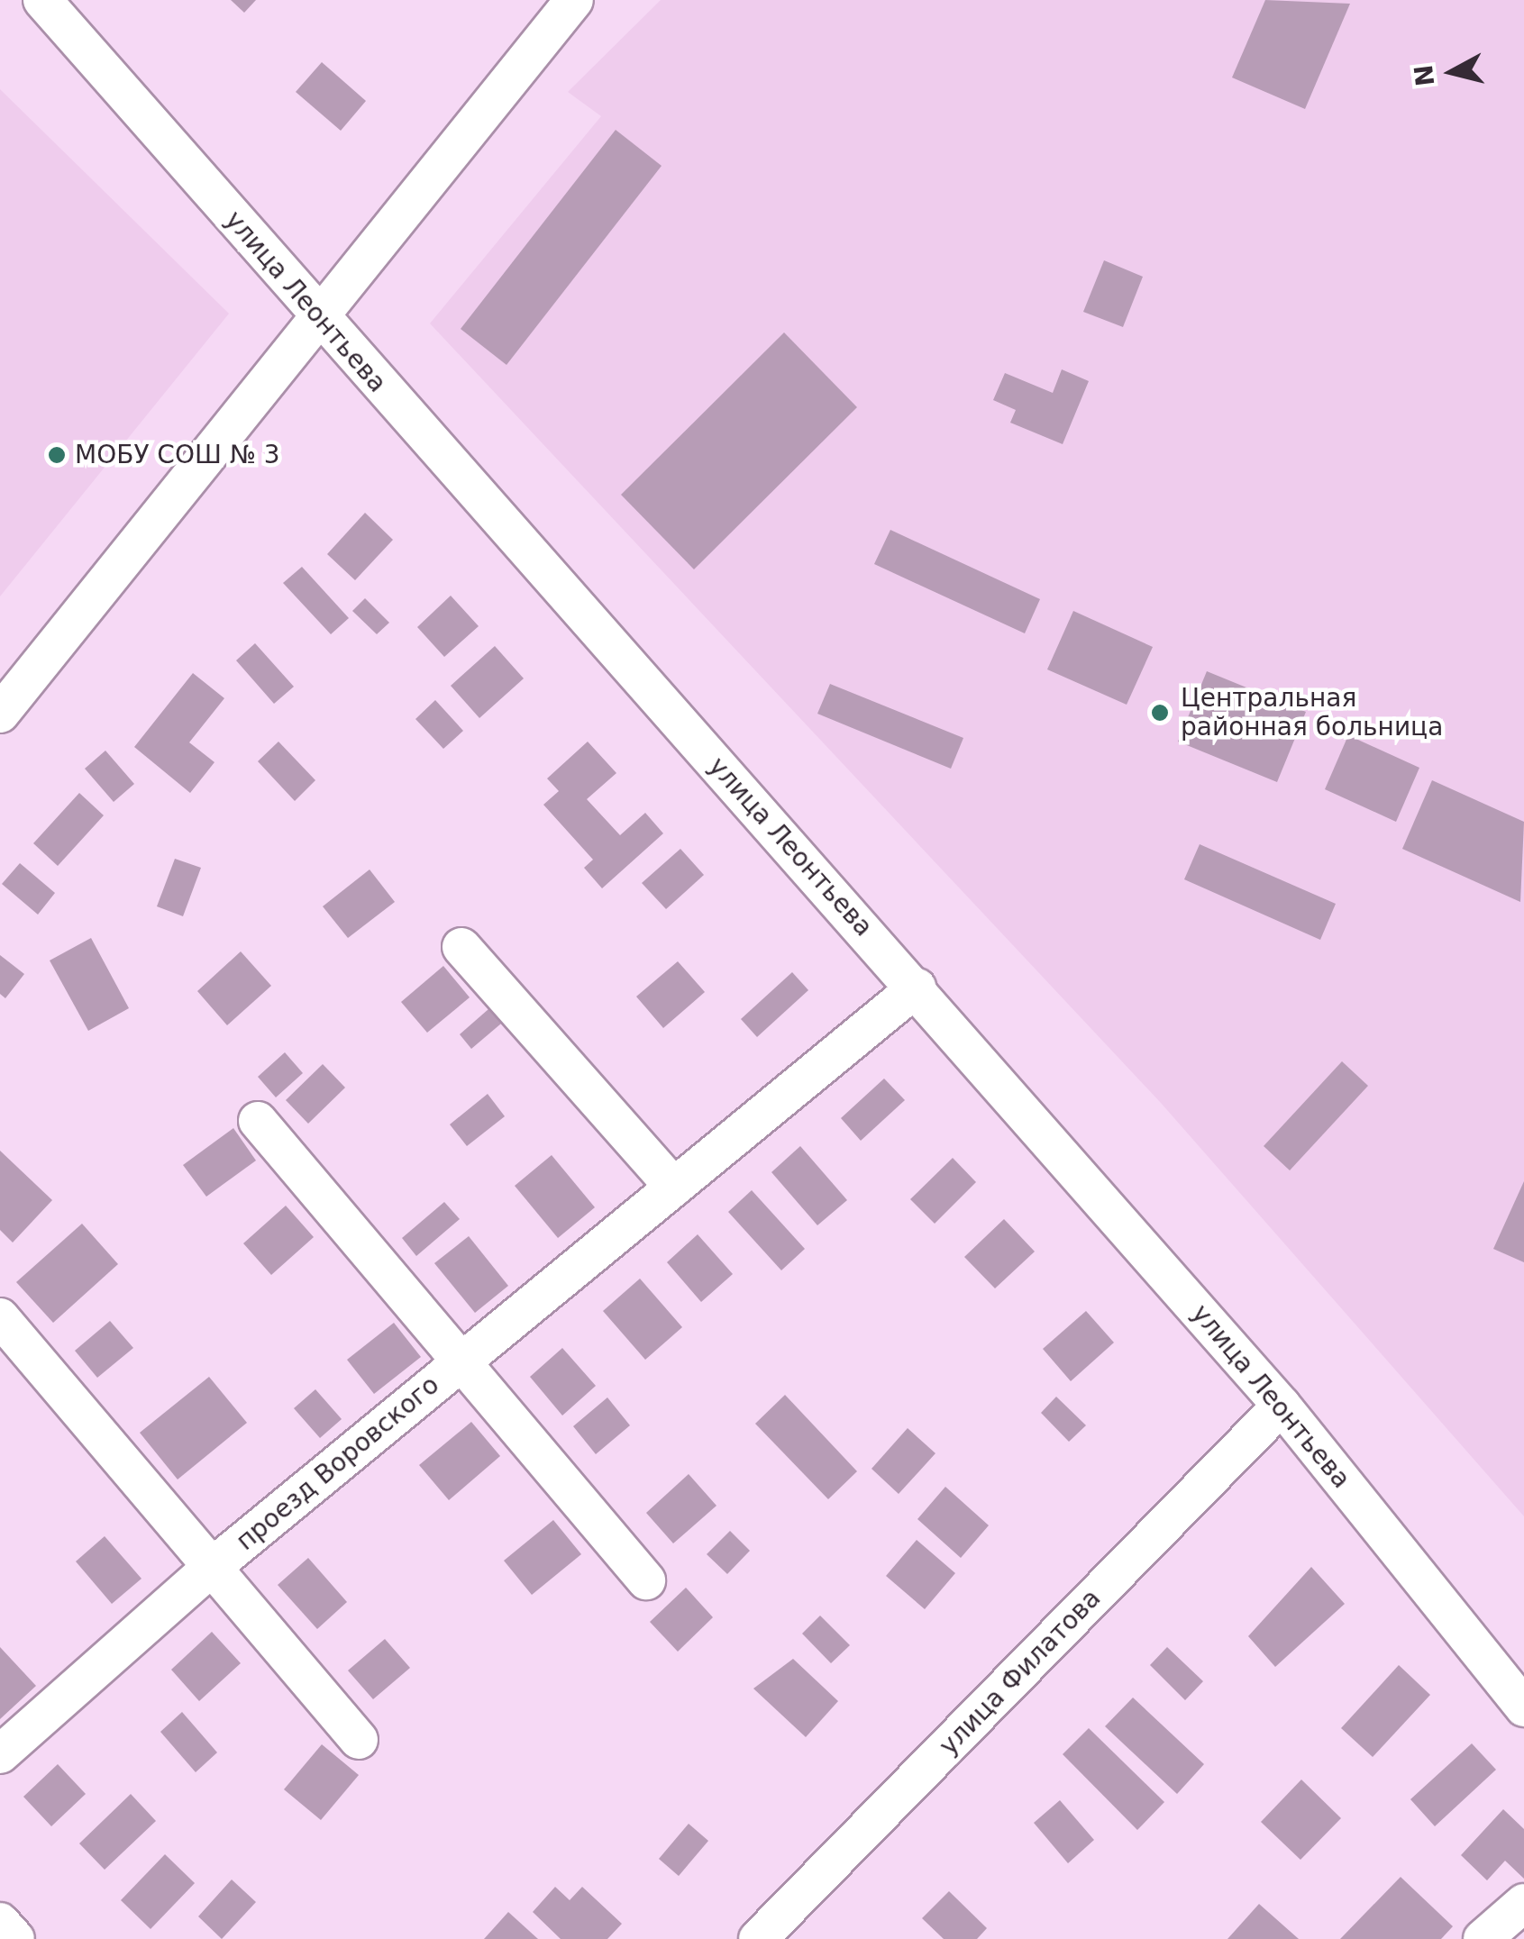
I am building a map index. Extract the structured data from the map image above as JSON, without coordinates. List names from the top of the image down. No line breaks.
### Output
{"streets":{"street":["улица Леонтьева","проезд Воровского","улица Филатова"]},"crossings":[["улица Леонтьева","проезд Воровского"],["улица Леонтьева","улица Филатова"]],"places":["МОБУ СОШ № 3","Центральная районная больница"],"north":"left"}
